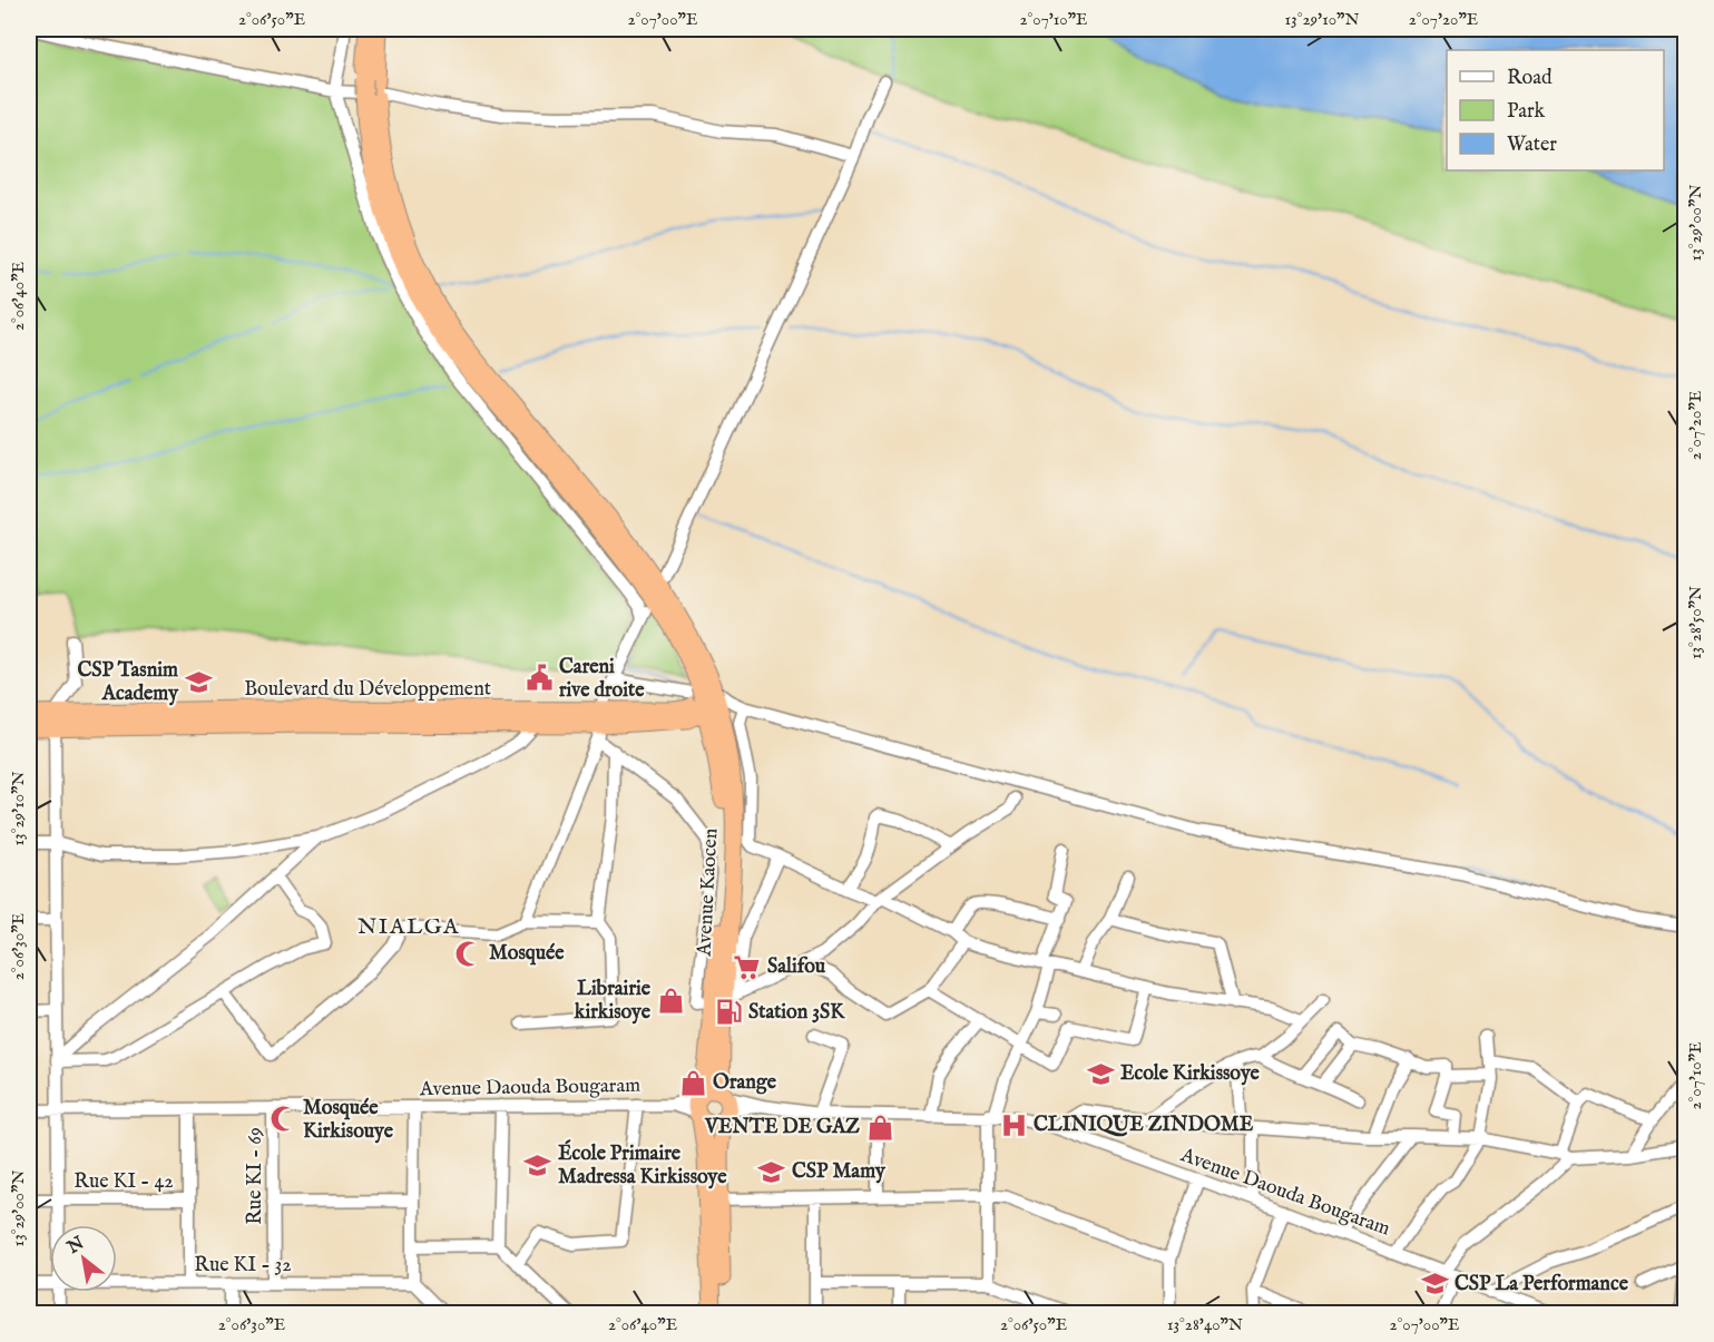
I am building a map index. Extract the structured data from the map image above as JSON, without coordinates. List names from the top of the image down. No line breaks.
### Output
{"streets":{"highway":["Boulevard du Développement","Avenue Kaocen"],"street":["Avenue Daouda Bougaram","Rue KI - 69","Rue KI - 42","Rue KI - 32"]},"crossings":[["Boulevard du Développement","Avenue Kaocen"],["Avenue Kaocen","Avenue Daouda Bougaram"],["Avenue Daouda Bougaram","Rue KI - 69"],["Rue KI - 69","Rue KI - 32"]],"districts":["NIALGA"],"places":{"public building":["Careni rive droite"],"school or university":["CSP Tasnim Academy","Ecole Kirkissoye","École Primaire Madressa Kirkissoye","CSP Mamy","CSP La Performance"],"mosque":["Mosquée","Mosquée Kirkisouye"],"supermarket":["Salifou"],"shop":["Librairie kirkisoye","Orange","VENTE DE GAZ"],"fuel station":["Station 3SK"],"hospital":["CLINIQUE ZINDOME"]},"legend":["Road","Park","Water"],"north":"top left","coordinates":["2°06'50\"E","2°07'00\"E","2°07'10\"E","13°29'10\"N","2°07'20\"E","13°29'00\"N","2°06'40\"E","13°28'50\"N","2°06'30\"E","13°28'40\"N"]}
